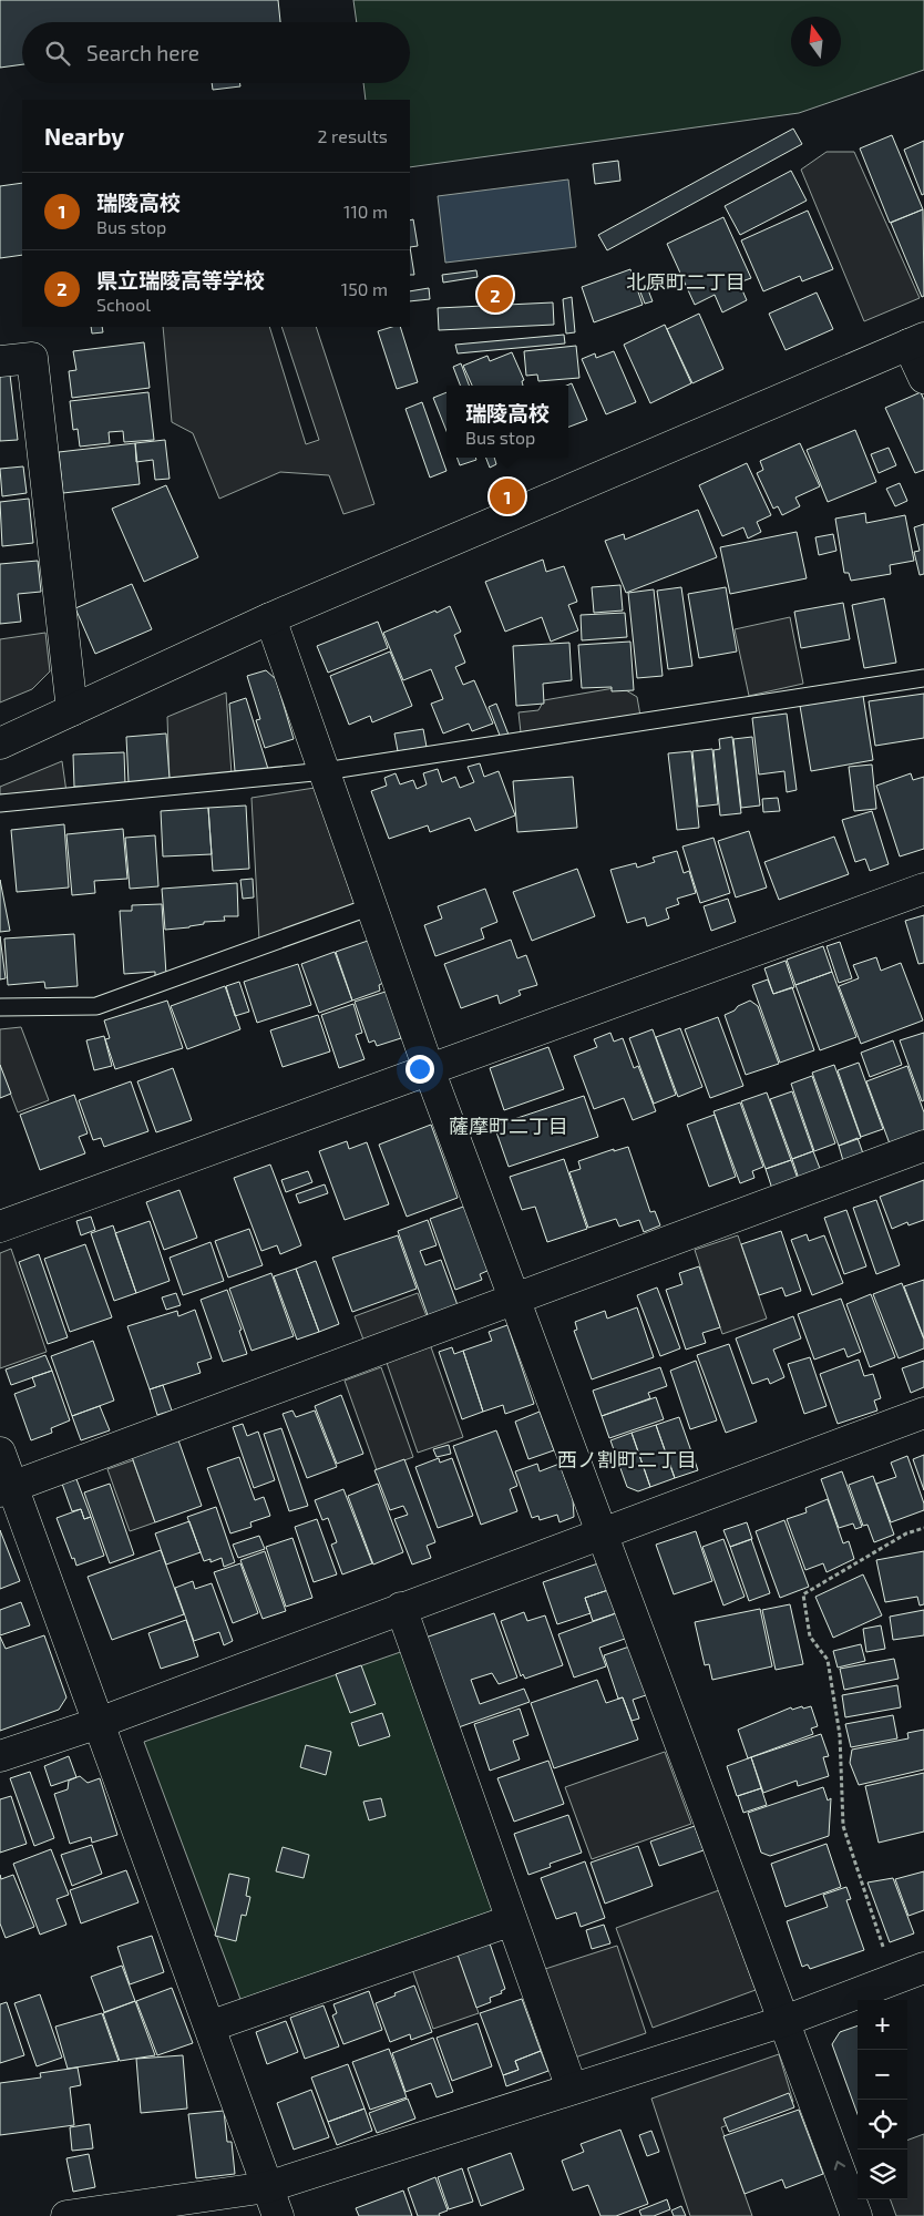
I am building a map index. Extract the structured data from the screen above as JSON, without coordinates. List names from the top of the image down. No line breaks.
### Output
{"districts":["北原町二丁目","薩摩町二丁目","西ノ割町二丁目"],"north":"top","page":{"search":"Search here","heading":["Nearby","2 results"],"list":[{"mark":"1","name":"瑞陵高校","note":"Bus stop","value":"110 m"},{"mark":"2","name":"県立瑞陵高等学校","note":"School","value":"150 m"}],"pins":["2","1"],"popup":["瑞陵高校","Bus stop"],"map_buttons":["+","−"]}}
